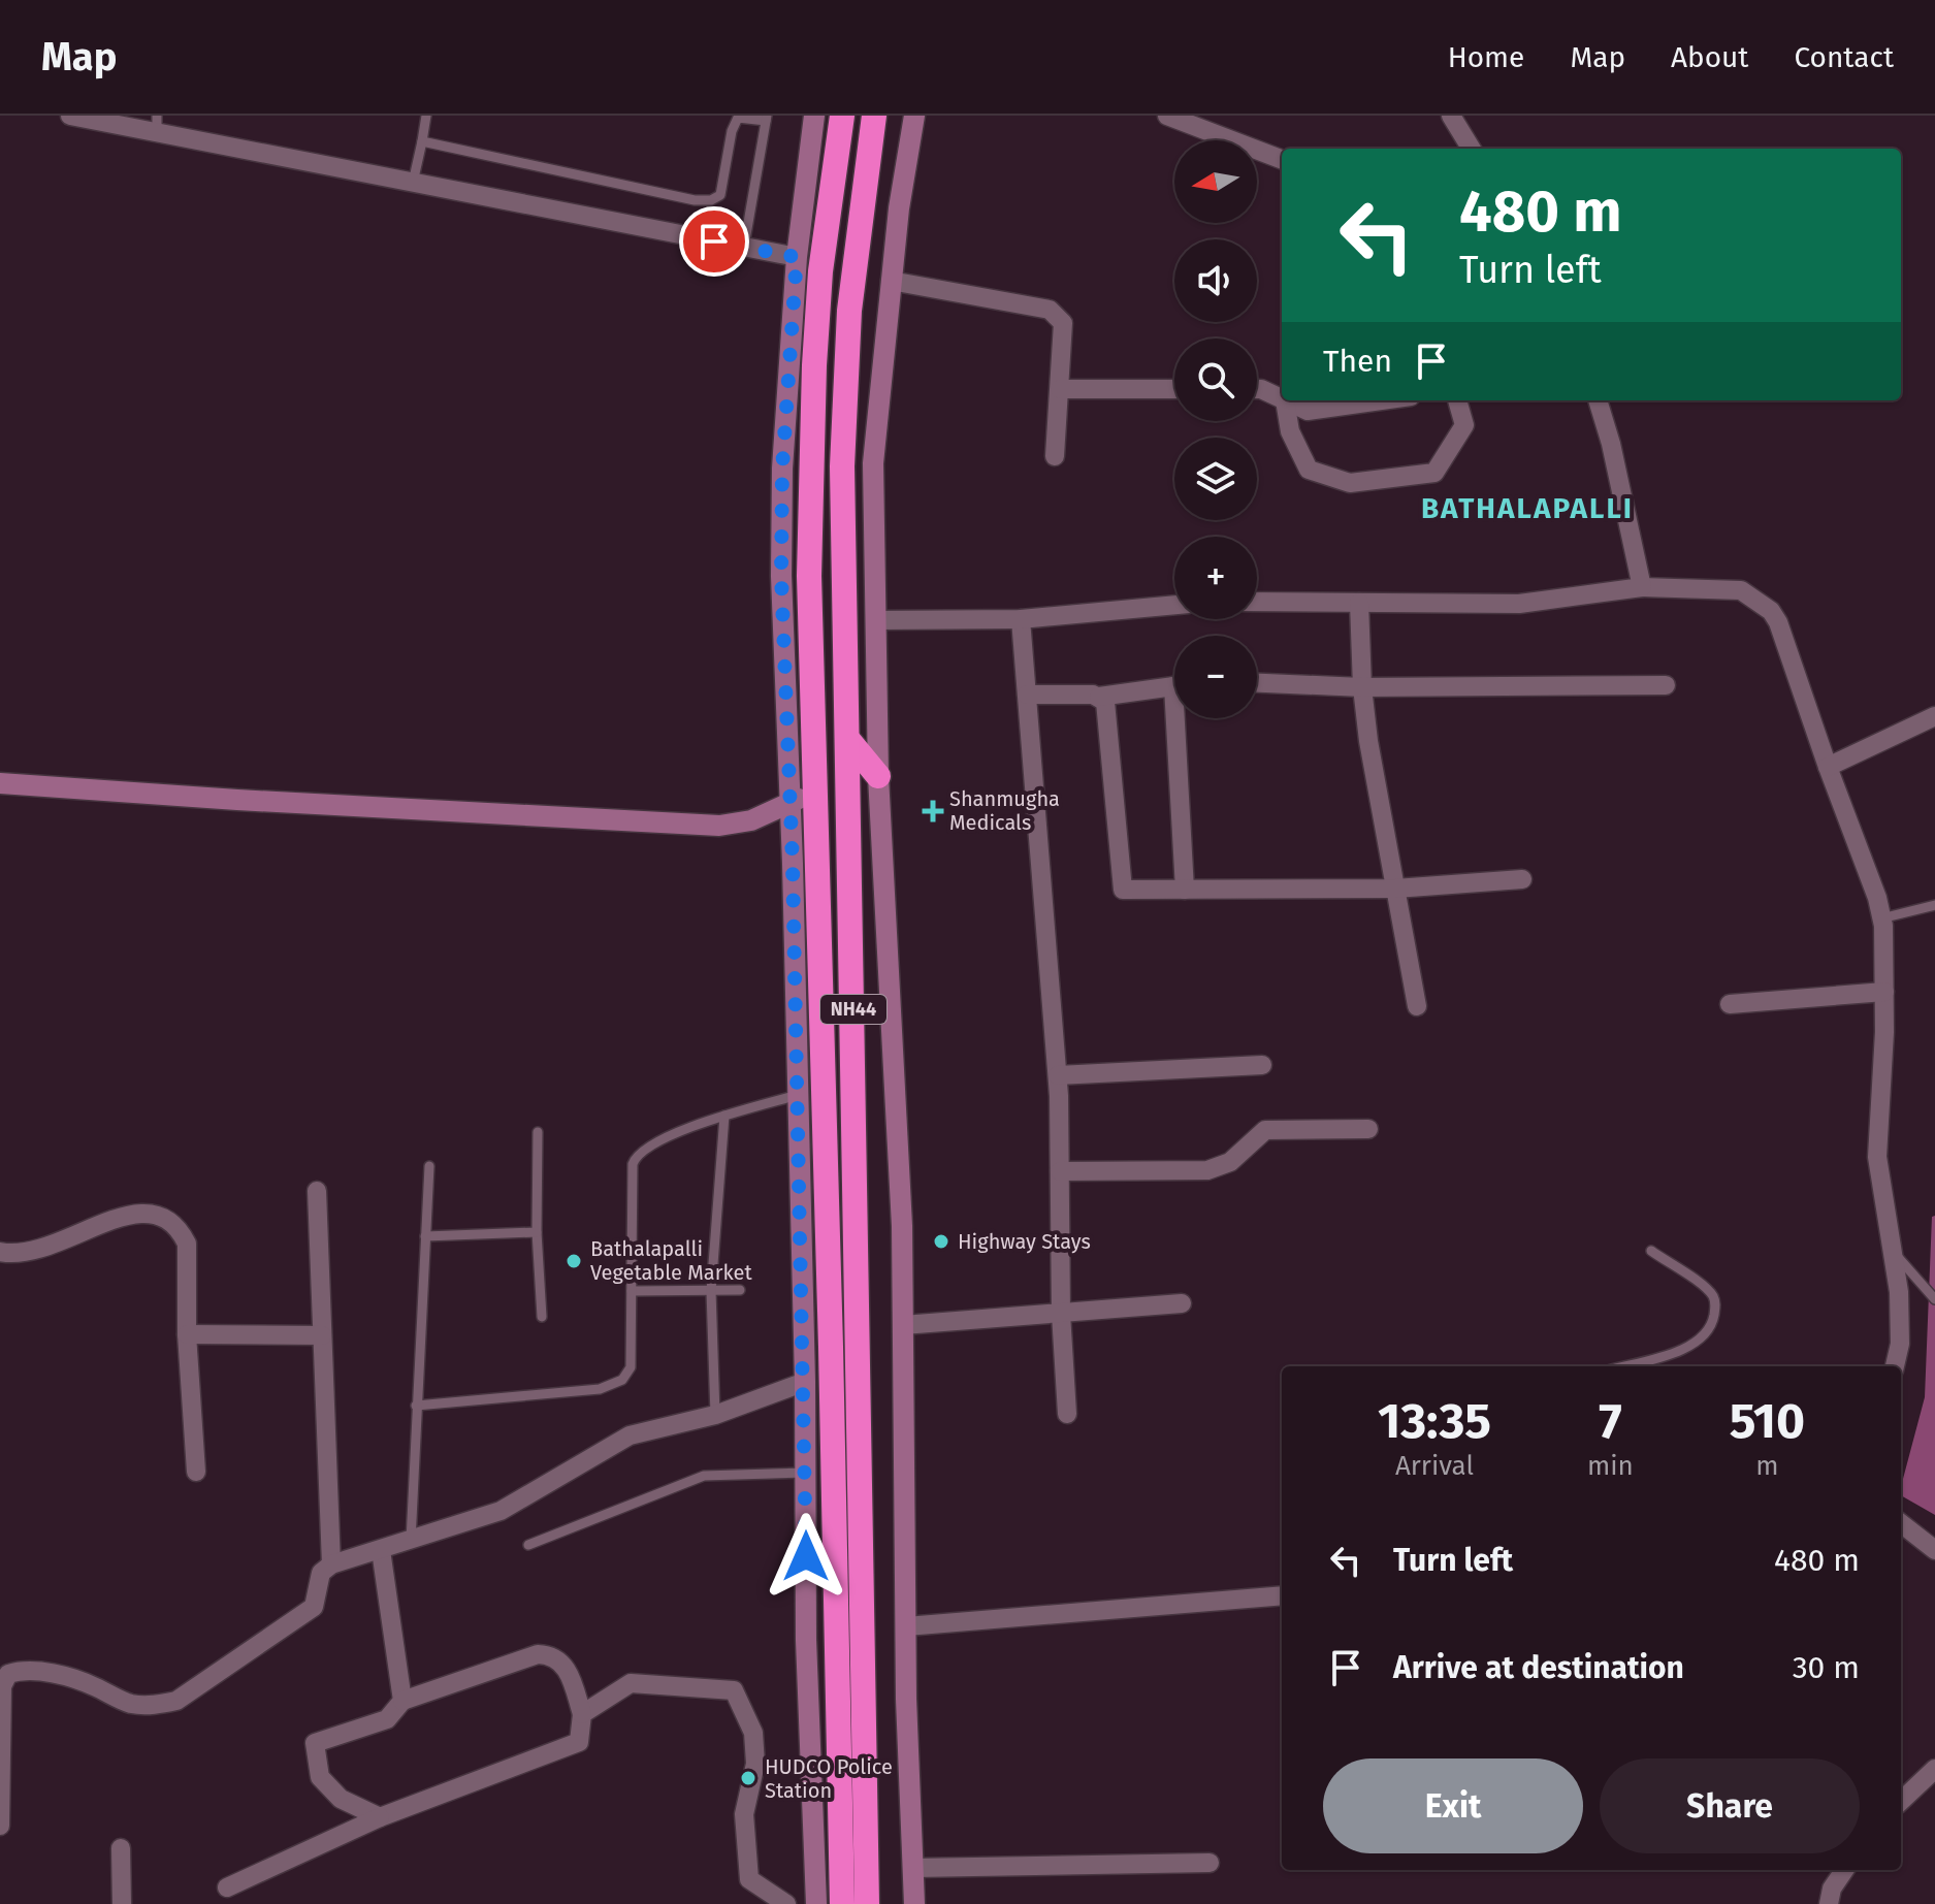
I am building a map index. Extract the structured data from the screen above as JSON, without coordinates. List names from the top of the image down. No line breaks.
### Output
{"streets":{"highway":["NH44"]},"districts":["BATHALAPALLI"],"places":{"health":["Shanmugha Medicals"],"other":["Highway Stays","Bathalapalli Vegetable Market","HUDCO Police Station"]},"north":"left","page":{"header":"Map","nav":["Home","Map","About","Contact"],"map_buttons":["+","−"],"turn":["480 m","Turn left"],"then":"Then","eta":["13:35","Arrival","7","min","510","m"],"list":[{"name":"Turn left","value":"480 m"},{"name":"Arrive at destination","value":"30 m"}],"buttons":["Exit","Share"]}}
